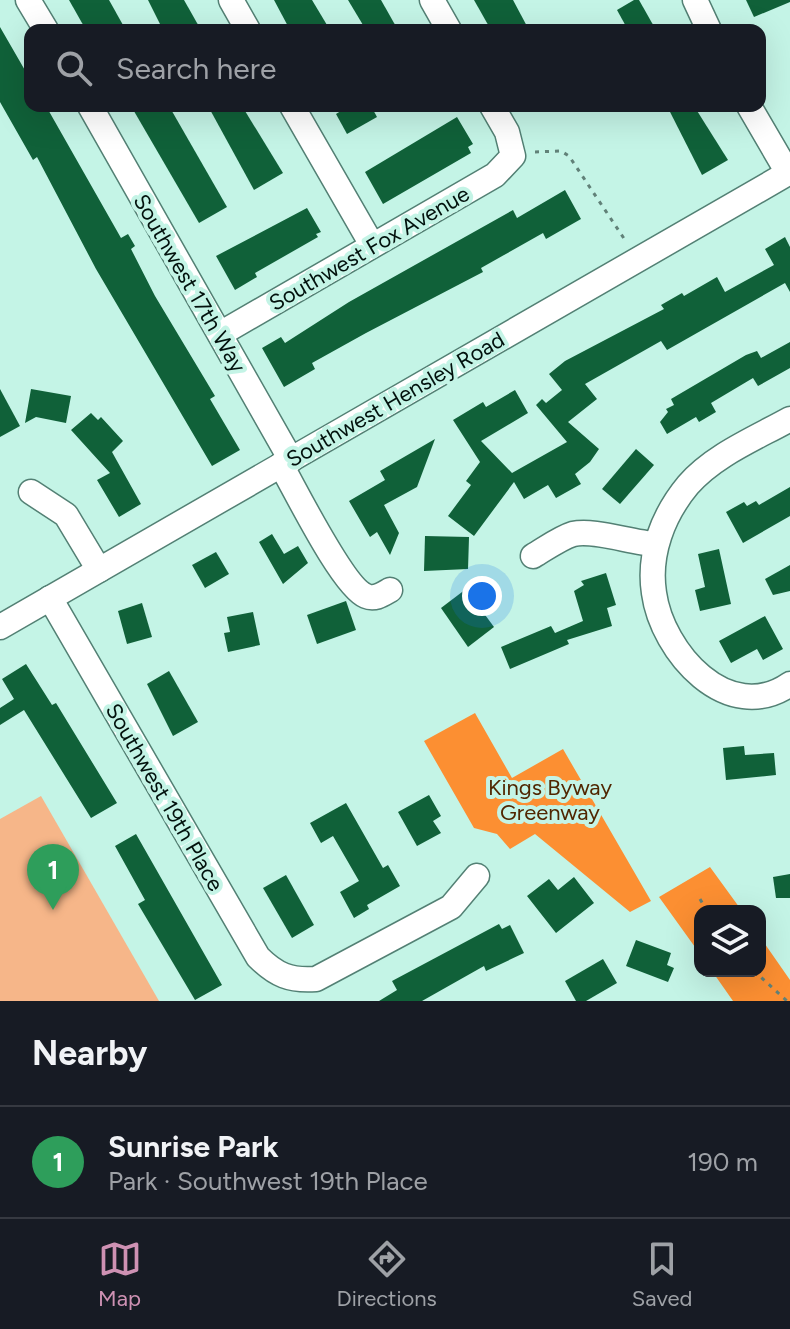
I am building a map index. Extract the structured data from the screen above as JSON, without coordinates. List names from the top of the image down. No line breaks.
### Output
{"streets":{"street":["Southwest Fox Avenue","Southwest 17th Way","Southwest Hensley Road","Southwest 19th Place"]},"crossings":[["Southwest Fox Avenue","Southwest 17th Way"],["Southwest 17th Way","Southwest Hensley Road"],["Southwest Hensley Road","Southwest 19th Place"]],"parks":["Kings Byway Greenway"],"page":{"search":"Search here","pins":"1","heading":"Nearby","list":[{"mark":"1","name":"Sunrise Park","note":"Park · Southwest 19th Place","value":"190 m"}],"nav":["Map","Directions","Saved"]}}
